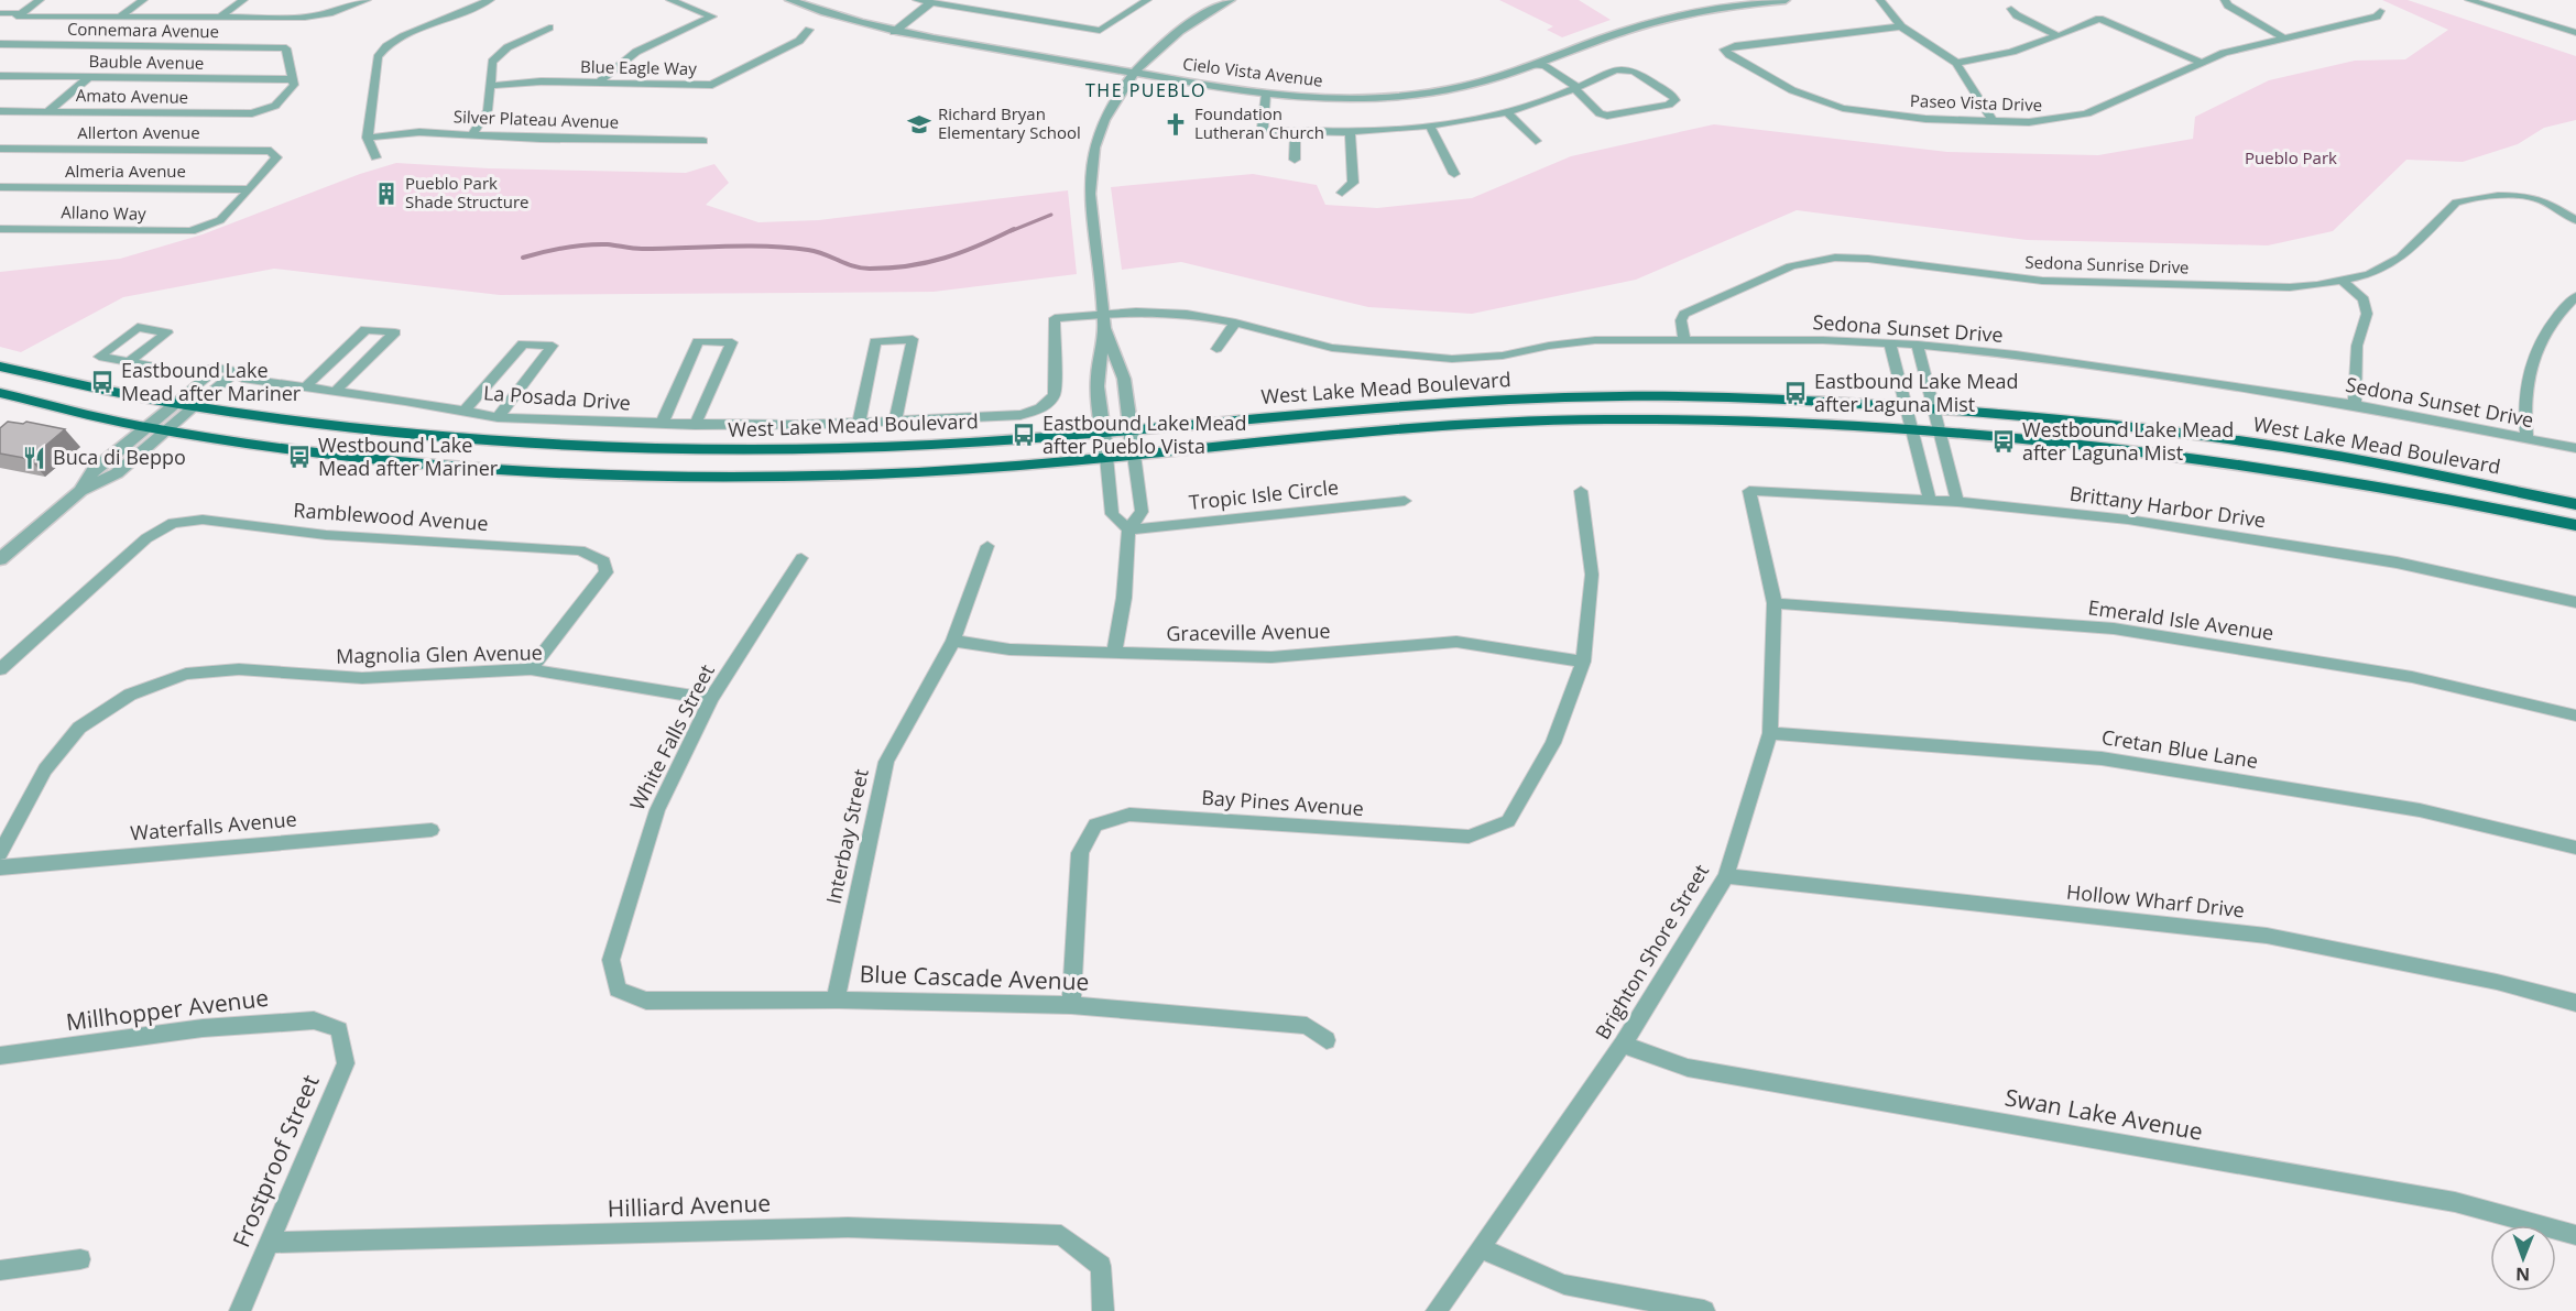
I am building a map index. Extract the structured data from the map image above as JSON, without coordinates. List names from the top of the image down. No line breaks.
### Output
{"streets":{"main road":["West Lake Mead Boulevard"],"street":["Connemara Avenue","Bauble Avenue","Blue Eagle Way","Cielo Vista Avenue","Amato Avenue","Paseo Vista Drive","Silver Plateau Avenue","Allerton Avenue","Almeria Avenue","Allano Way","Sedona Sunrise Drive","Sedona Sunset Drive","La Posada Drive","Tropic Isle Circle","Brittany Harbor Drive","Ramblewood Avenue","Emerald Isle Avenue","Graceville Avenue","Magnolia Glen Avenue","White Falls Street","Cretan Blue Lane","Bay Pines Avenue","Waterfalls Avenue","Interbay Street","Hollow Wharf Drive","Brighton Shore Street","Blue Cascade Avenue","Millhopper Avenue","Swan Lake Avenue","Frostproof Street","Hilliard Avenue"]},"crossings":[["Connemara Avenue","Bauble Avenue"],["Connemara Avenue","Amato Avenue"],["Bauble Avenue","Amato Avenue"],["Allerton Avenue","Almeria Avenue"],["Allerton Avenue","Allano Way"],["Almeria Avenue","Allano Way"],["Sedona Sunrise Drive","Sedona Sunset Drive"],["Sedona Sunset Drive","La Posada Drive"],["Brittany Harbor Drive","Brighton Shore Street"],["Ramblewood Avenue","Magnolia Glen Avenue"],["Emerald Isle Avenue","Brighton Shore Street"],["Graceville Avenue","Bay Pines Avenue"],["Graceville Avenue","Interbay Street"],["Magnolia Glen Avenue","White Falls Street"],["White Falls Street","Blue Cascade Avenue"],["Cretan Blue Lane","Brighton Shore Street"],["Bay Pines Avenue","Blue Cascade Avenue"],["Interbay Street","Blue Cascade Avenue"],["Hollow Wharf Drive","Brighton Shore Street"],["Brighton Shore Street","Swan Lake Avenue"],["Millhopper Avenue","Frostproof Street"],["Frostproof Street","Hilliard Avenue"]],"districts":["THE PUEBLO"],"parks":["Pueblo Park"],"places":{"school or university":["Richard Bryan Elementary School"],"church":["Foundation Lutheran Church"],"building":["Pueblo Park Shade Structure"],"bus stop":["Eastbound Lake Mead after Mariner","Eastbound Lake Mead after Laguna Mist","Eastbound Lake Mead after Pueblo Vista","Westbound Lake Mead after Laguna Mist","Westbound Lake Mead after Mariner"],"restaurant":["Buca di Beppo"]},"north":"bottom"}
